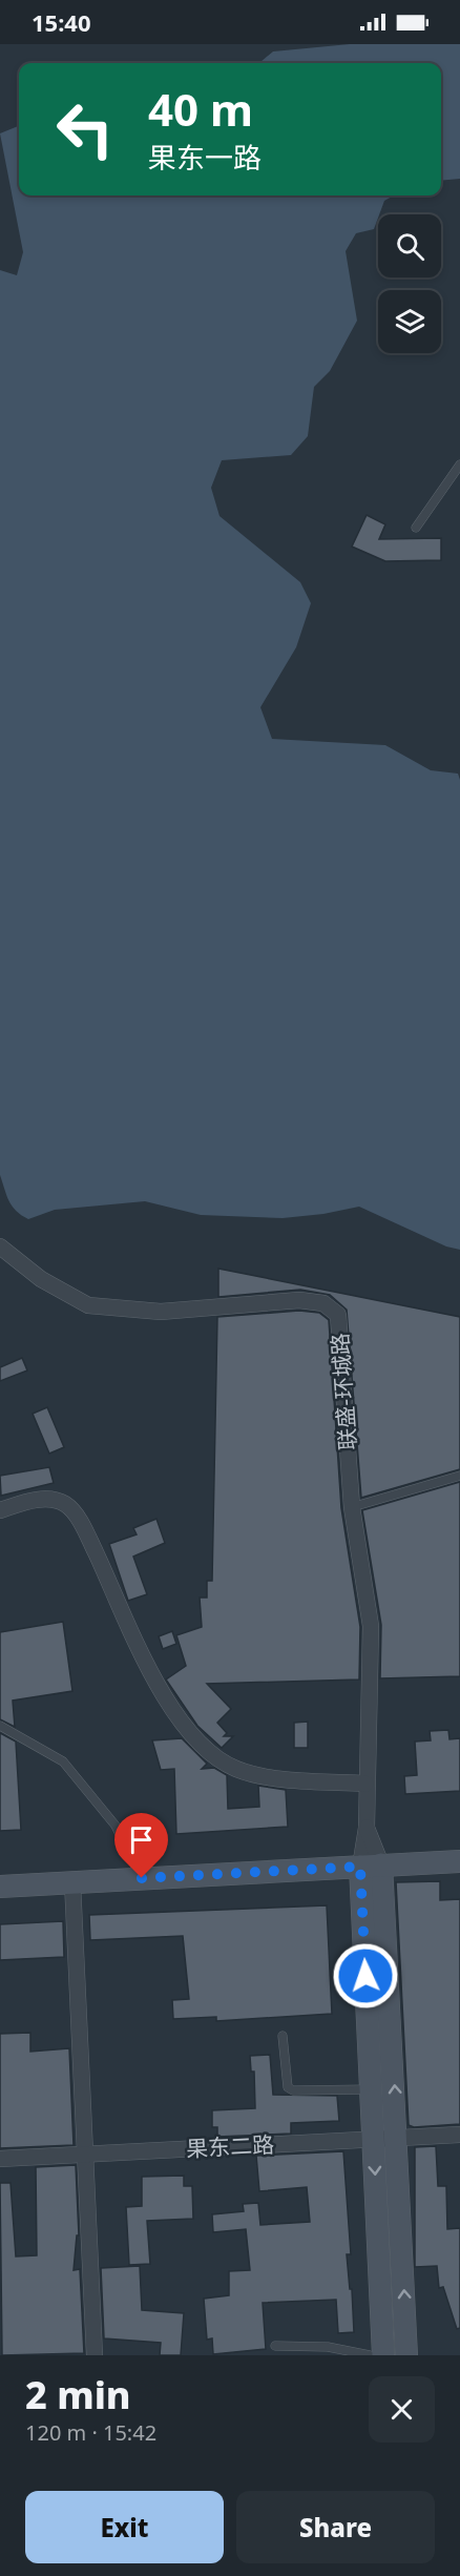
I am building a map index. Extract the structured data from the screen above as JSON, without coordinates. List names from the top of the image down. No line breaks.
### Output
{"streets":{"street":["联盛-环城路","果东二路"]},"page":{"status":"15:40","turn":["40 m","果东一路"],"heading":["2 min","120 m · 15:42"],"buttons":["Exit","Share"]}}
